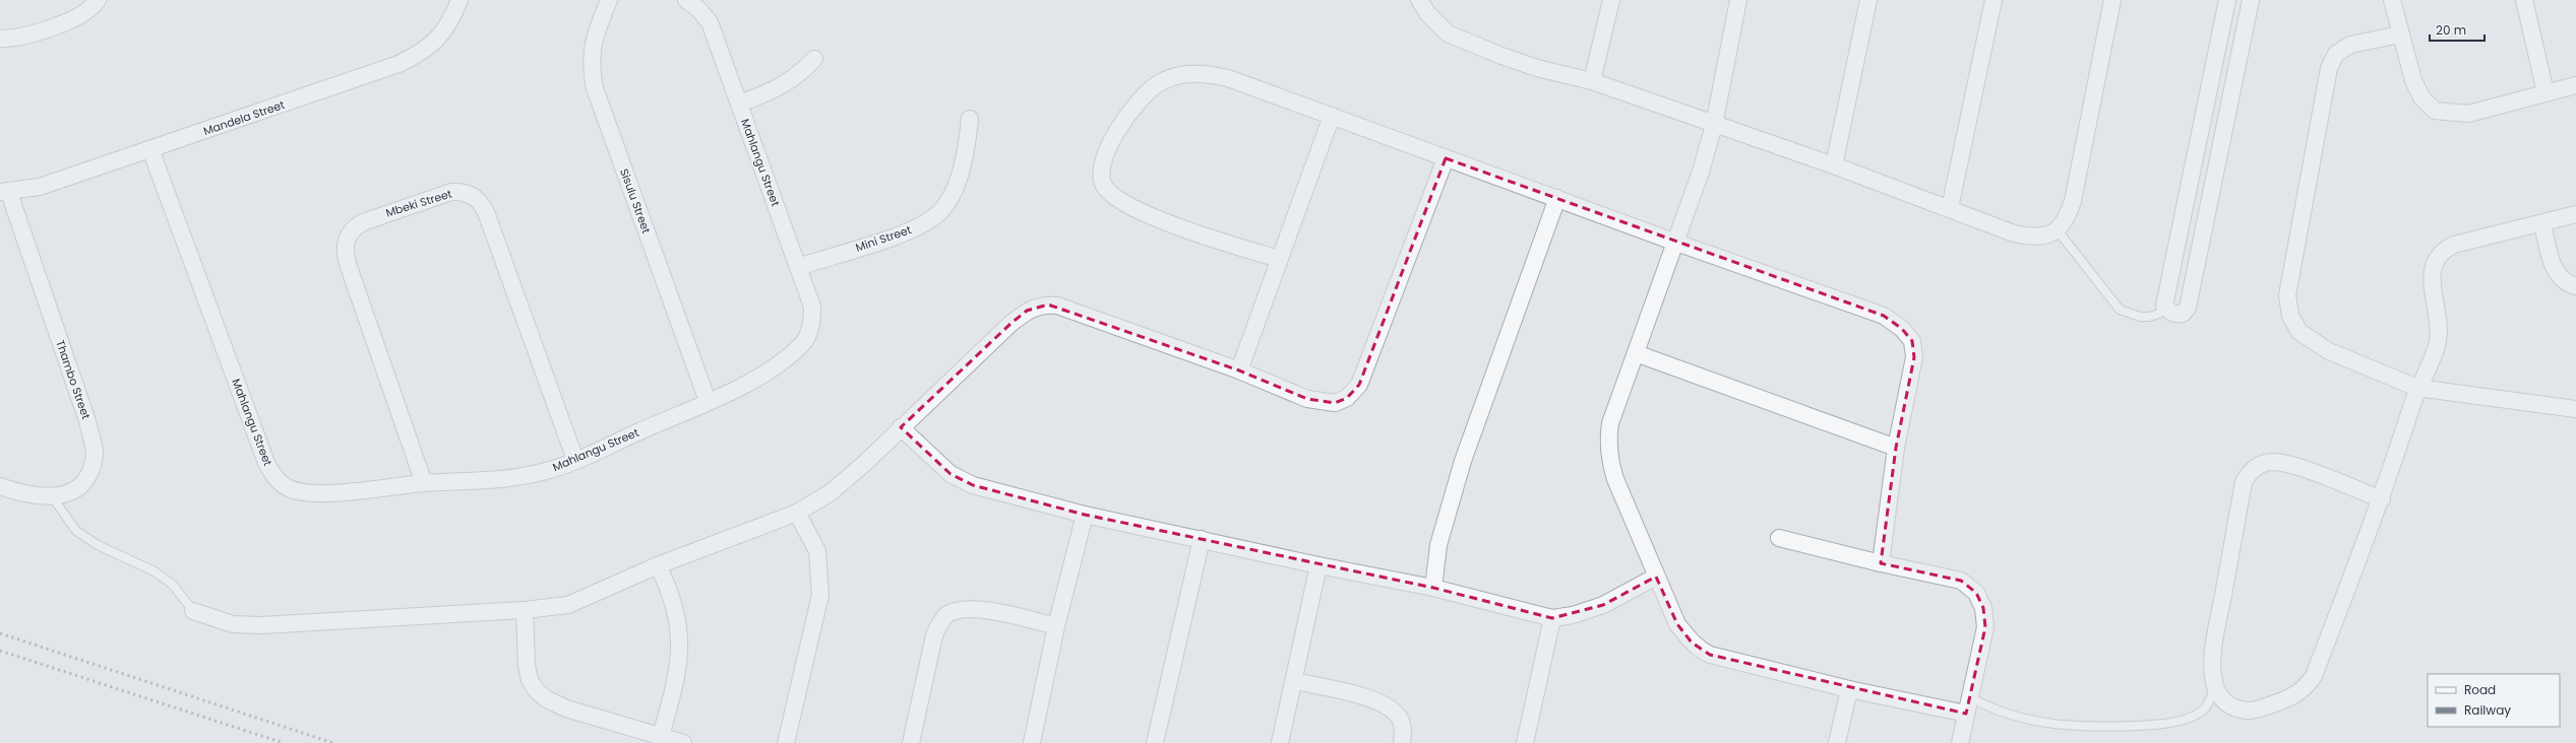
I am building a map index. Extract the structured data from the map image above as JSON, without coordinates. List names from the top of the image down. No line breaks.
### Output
{"streets":{"street":["Mandela Street","Mahlangu Street","Sisulu Street","Mbeki Street","Mini Street","Thambo Street"]},"crossings":[["Mandela Street","Mahlangu Street"],["Mandela Street","Thambo Street"],["Mahlangu Street","Sisulu Street"],["Mahlangu Street","Mbeki Street"],["Mahlangu Street","Mini Street"]],"legend":["Road","Railway"],"scale_bar":"20 m"}
